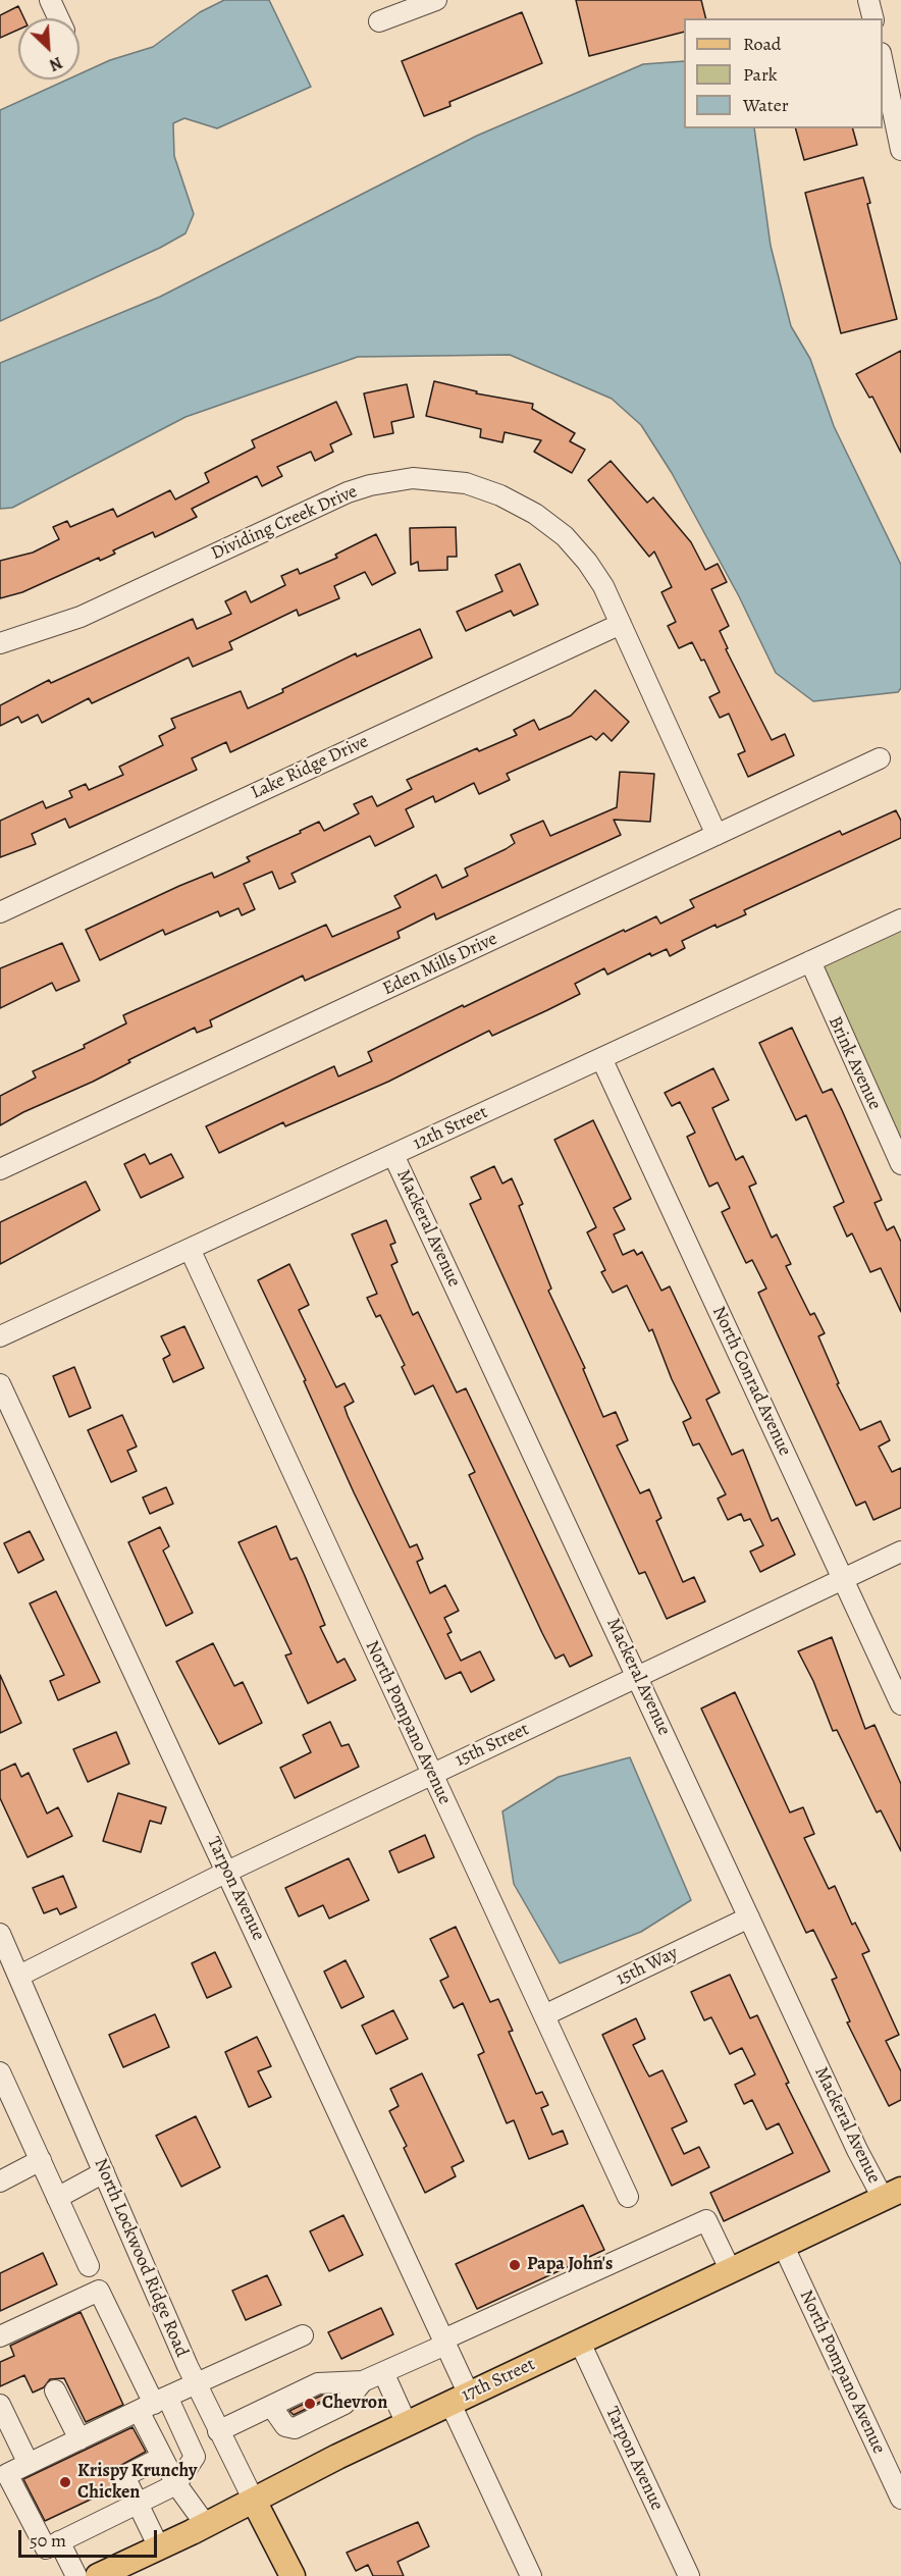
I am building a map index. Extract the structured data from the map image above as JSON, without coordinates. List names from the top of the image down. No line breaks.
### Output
{"streets":{"main road":["North Lockwood Ridge Road","17th Street"],"street":["Dividing Creek Drive","Lake Ridge Drive","Eden Mills Drive","Brink Avenue","12th Street","Mackeral Avenue","North Conrad Avenue","North Pompano Avenue","15th Street","Tarpon Avenue","15th Way"]},"crossings":[["Dividing Creek Drive","Lake Ridge Drive"],["Dividing Creek Drive","Eden Mills Drive"],["Brink Avenue","12th Street"],["12th Street","Mackeral Avenue"],["12th Street","North Conrad Avenue"],["12th Street","North Pompano Avenue"],["Mackeral Avenue","15th Street"],["Mackeral Avenue","15th Way"],["Mackeral Avenue","17th Street"],["North Conrad Avenue","15th Street"],["North Pompano Avenue","15th Street"],["North Pompano Avenue","15th Way"],["North Pompano Avenue","17th Street"],["15th Street","Tarpon Avenue"],["15th Street","North Lockwood Ridge Road"],["Tarpon Avenue","17th Street"],["North Lockwood Ridge Road","17th Street"]],"places":["Papa John's","Chevron","Krispy Krunchy Chicken"],"legend":["Road","Park","Water"],"scale_bar":"50 m","north":"bottom right"}
